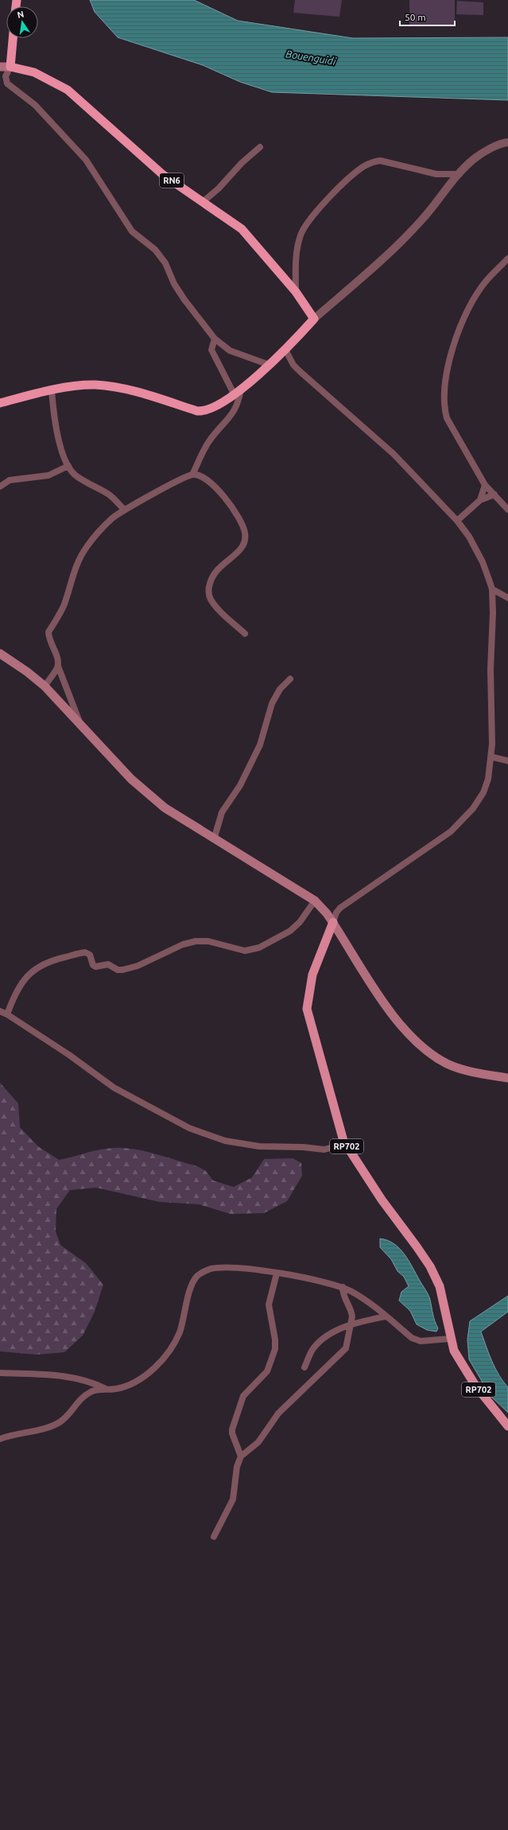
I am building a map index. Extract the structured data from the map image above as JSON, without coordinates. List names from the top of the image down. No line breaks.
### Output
{"streets":{"highway":["RN6"],"main road":["RP702"]},"water":["Bouenguidi"],"scale_bar":"50 m","north":"top"}
